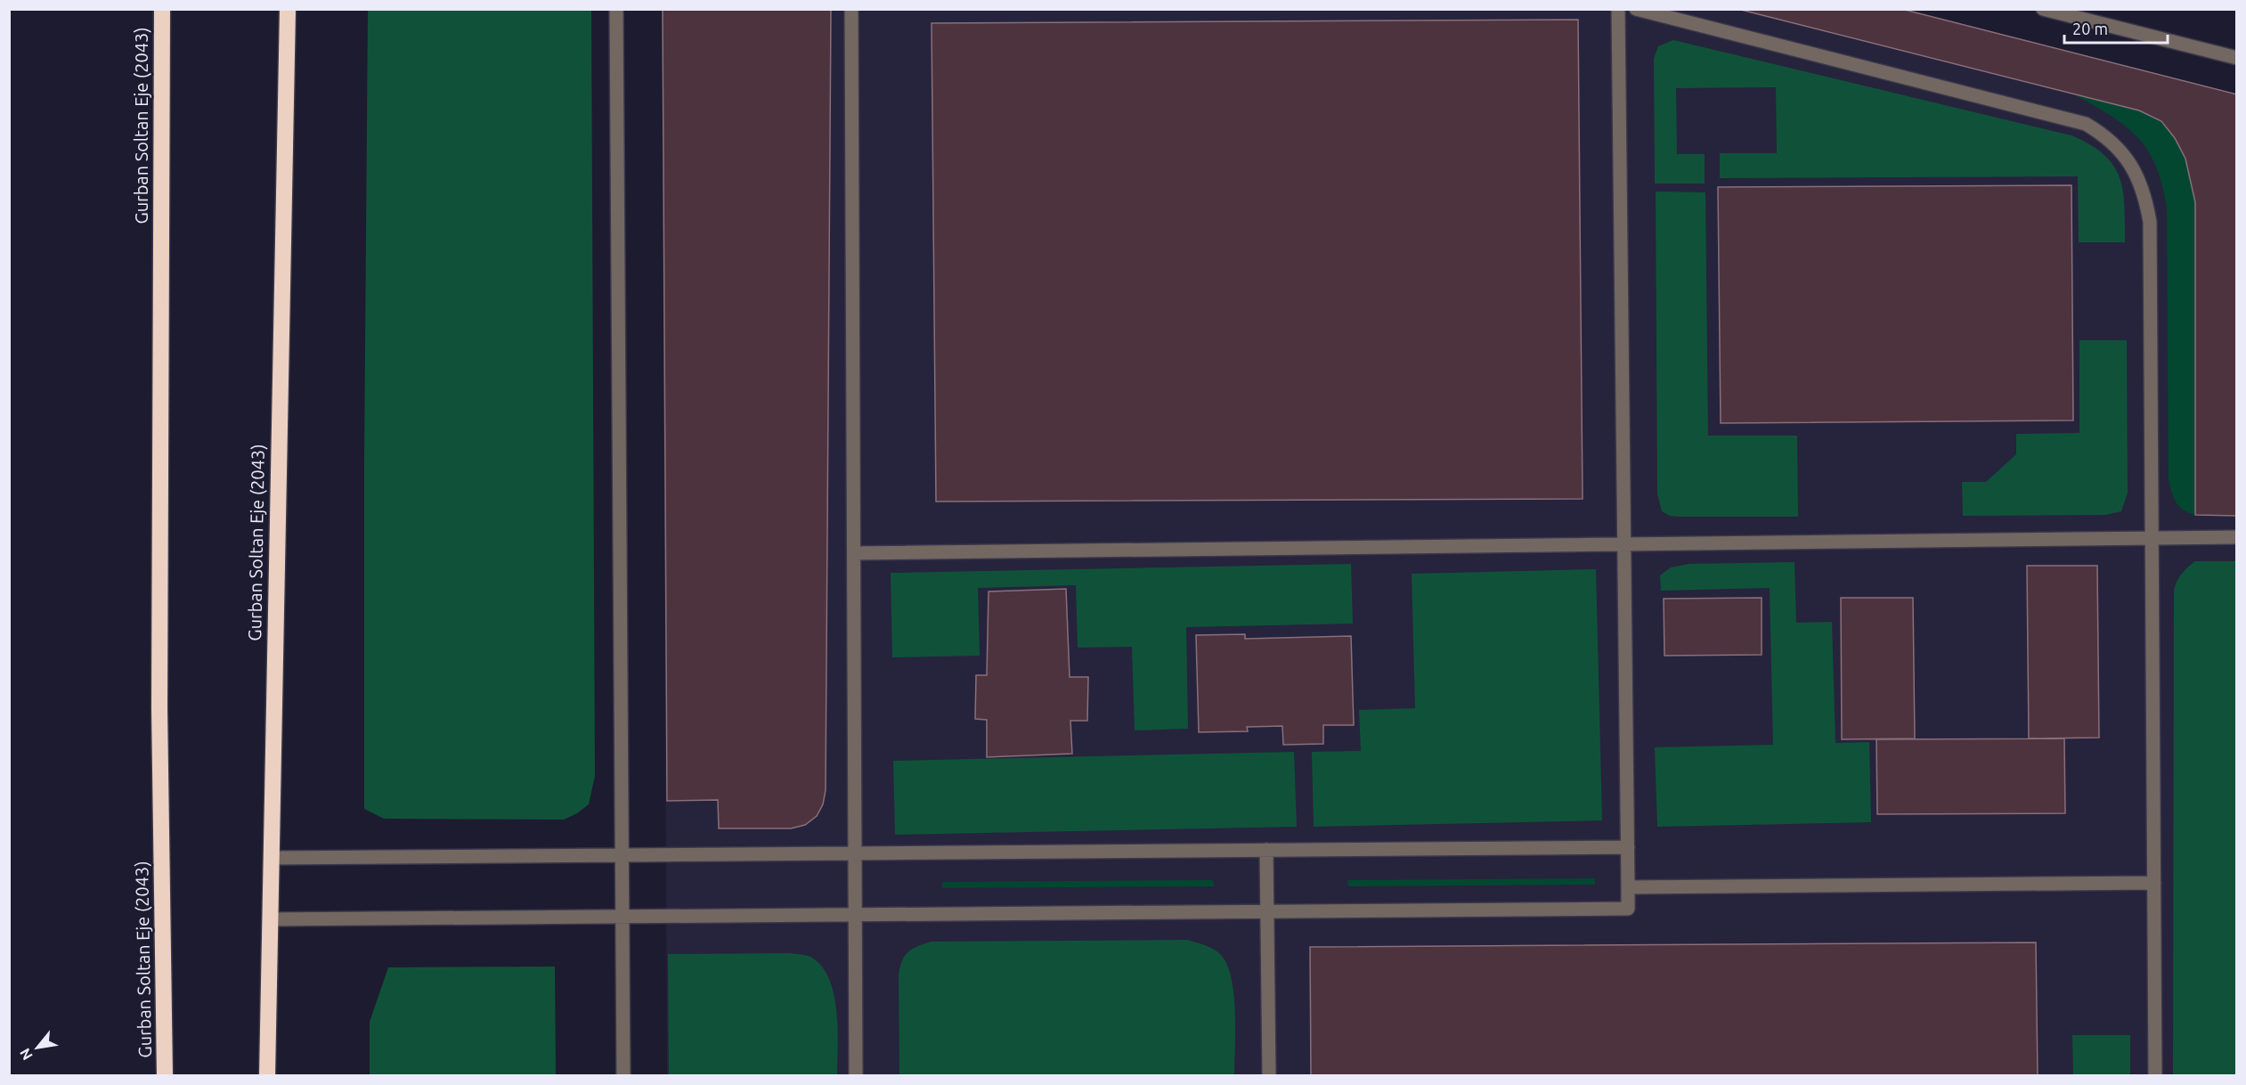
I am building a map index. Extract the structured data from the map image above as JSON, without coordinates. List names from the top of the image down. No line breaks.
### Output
{"streets":{"highway":["Gurban Soltan Eje (2043)"]},"scale_bar":"20 m","north":"bottom left"}
